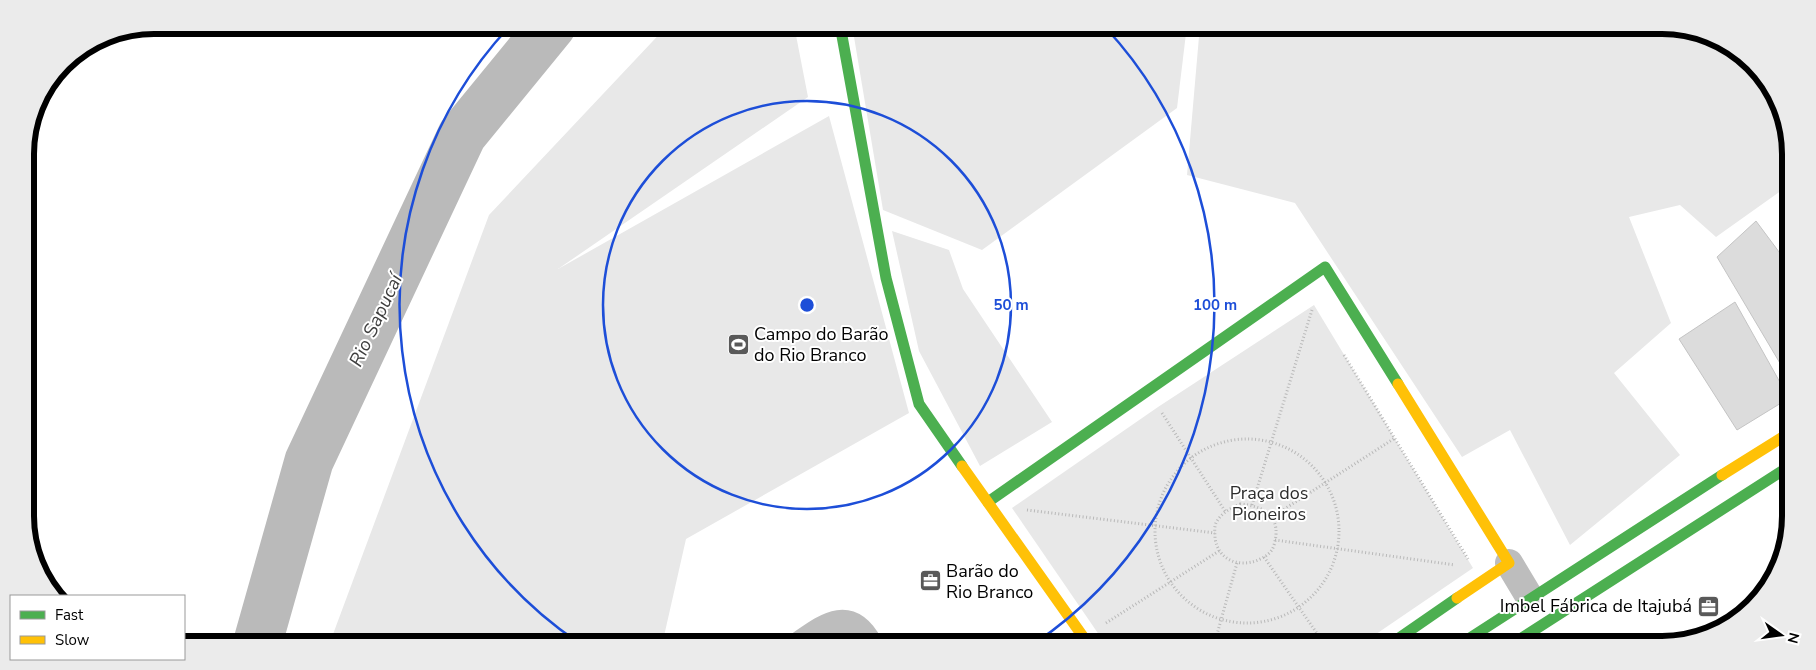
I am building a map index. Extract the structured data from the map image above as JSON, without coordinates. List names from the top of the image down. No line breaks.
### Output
{"water":["Rio Sapucaí"],"parks":["Praça dos Pioneiros"],"places":{"sports":["Campo do Barão do Rio Branco"],"office":["Barão do Rio Branco","Imbel Fábrica de Itajubá"]},"legend":["Fast","Slow"],"north":"right","rings":["50 m","100 m"]}
